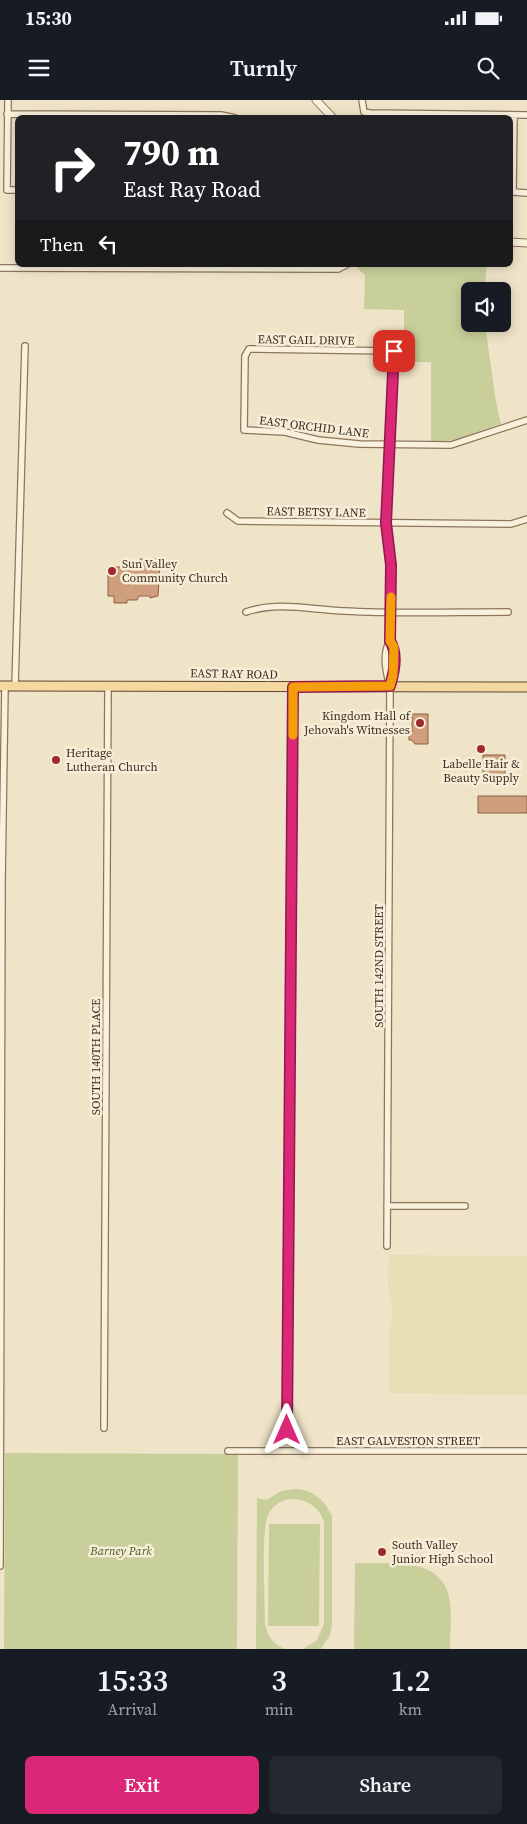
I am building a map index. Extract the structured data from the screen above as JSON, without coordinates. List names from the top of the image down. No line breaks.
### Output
{"streets":{"main road":["EAST RAY ROAD"],"street":["EAST GAIL DRIVE","EAST ORCHID LANE","EAST BETSY LANE","SOUTH 142ND STREET","SOUTH 140TH PLACE","EAST GALVESTON STREET"]},"crossings":[["EAST GAIL DRIVE","EAST ORCHID LANE"],["EAST GAIL DRIVE","SOUTH 142ND STREET"],["EAST ORCHID LANE","SOUTH 142ND STREET"],["EAST BETSY LANE","SOUTH 142ND STREET"],["EAST RAY ROAD","SOUTH 142ND STREET"],["EAST RAY ROAD","SOUTH 140TH PLACE"]],"parks":["Barney Park"],"places":["Sun Valley Community Church","Kingdom Hall of Jehovah's Witnesses","Labelle Hair & Beauty Supply","Heritage Lutheran Church","South Valley Junior High School"],"page":{"status":"15:30","header":"Turnly","turn":["790 m","East Ray Road"],"then":"Then","eta":["15:33","Arrival","3","min","1.2","km"],"buttons":["Exit","Share"]}}
